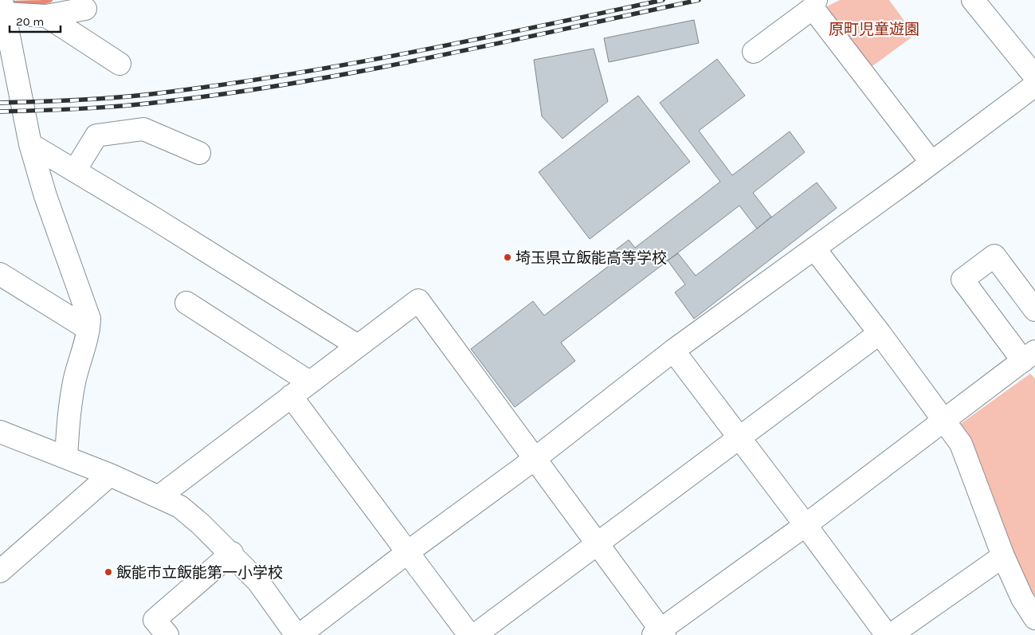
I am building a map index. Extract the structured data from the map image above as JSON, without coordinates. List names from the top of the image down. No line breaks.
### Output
{"parks":["原町児童遊園"],"places":["埼玉県立飯能高等学校","飯能市立飯能第一小学校"],"scale_bar":"20 m"}
